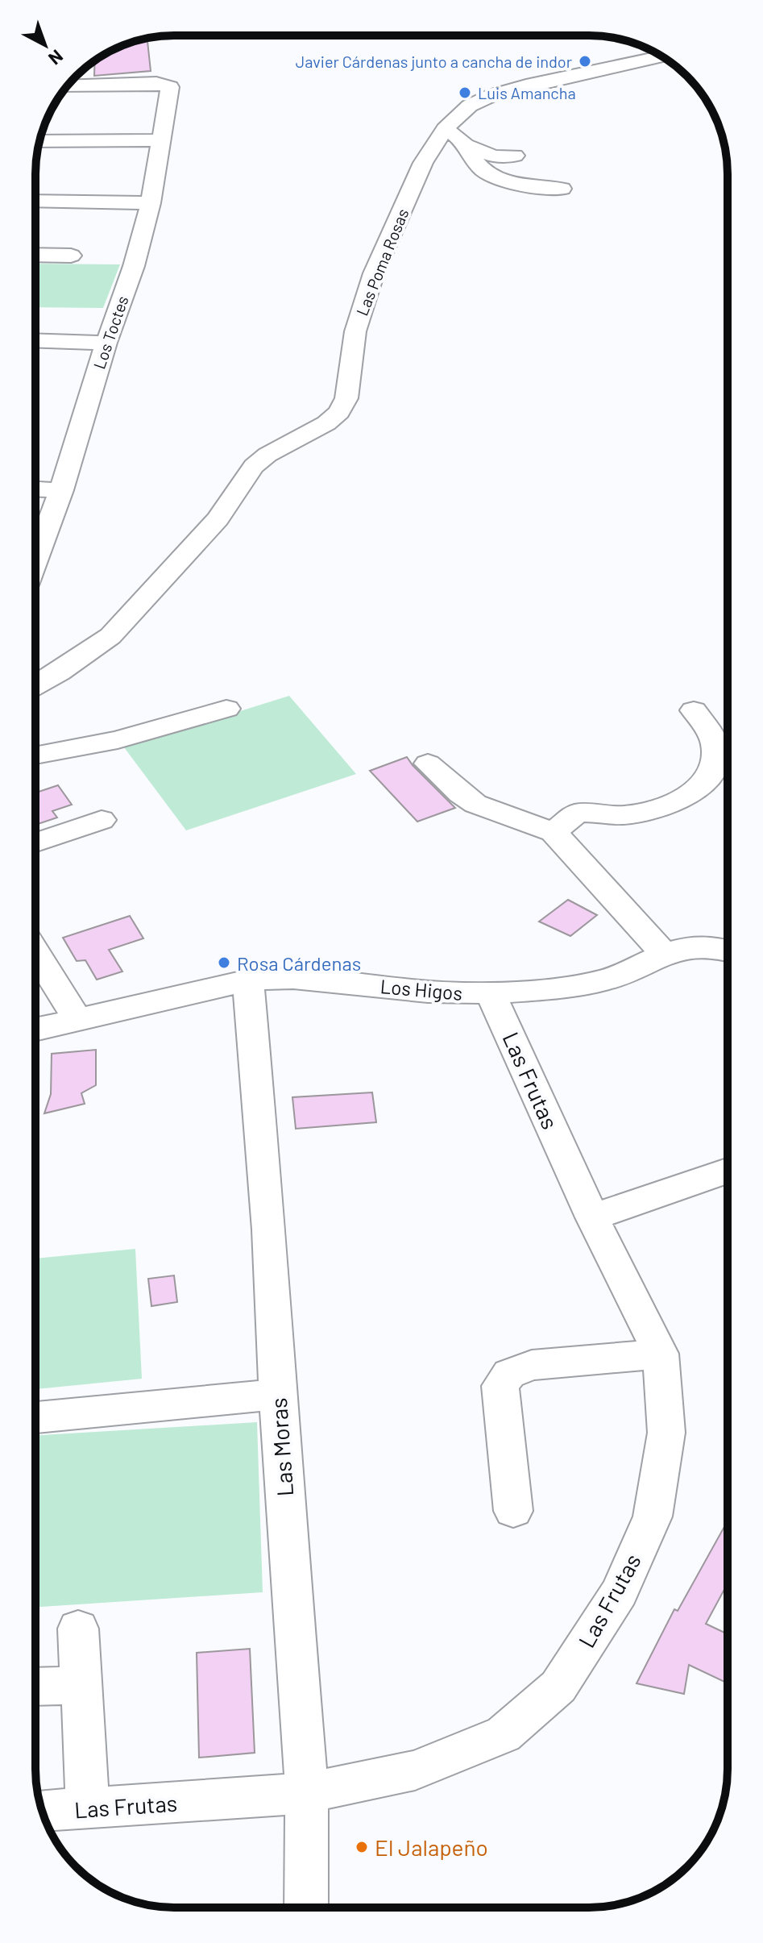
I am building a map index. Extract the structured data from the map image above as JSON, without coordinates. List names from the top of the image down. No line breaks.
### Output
{"streets":{"street":["Las Poma Rosas","Los Toctes","Los Higos","Las Frutas","Las Moras"]},"crossings":[["Los Higos","Las Frutas"],["Los Higos","Las Moras"],["Las Frutas","Las Moras"]],"places":["Javier Cárdenas junto a cancha de indor","Luis Amancha","Rosa Cárdenas","El Jalapeño"],"north":"bottom right"}
